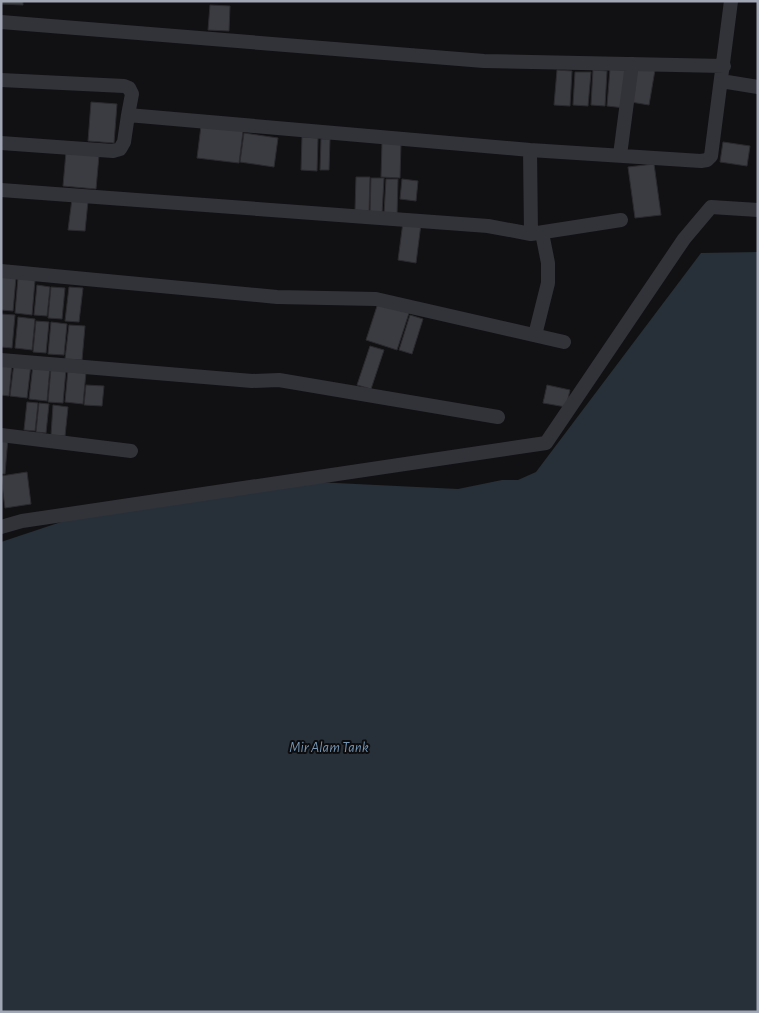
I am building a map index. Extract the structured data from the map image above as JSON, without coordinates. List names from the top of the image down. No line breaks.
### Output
{"water":["Mir Alam Tank"]}
